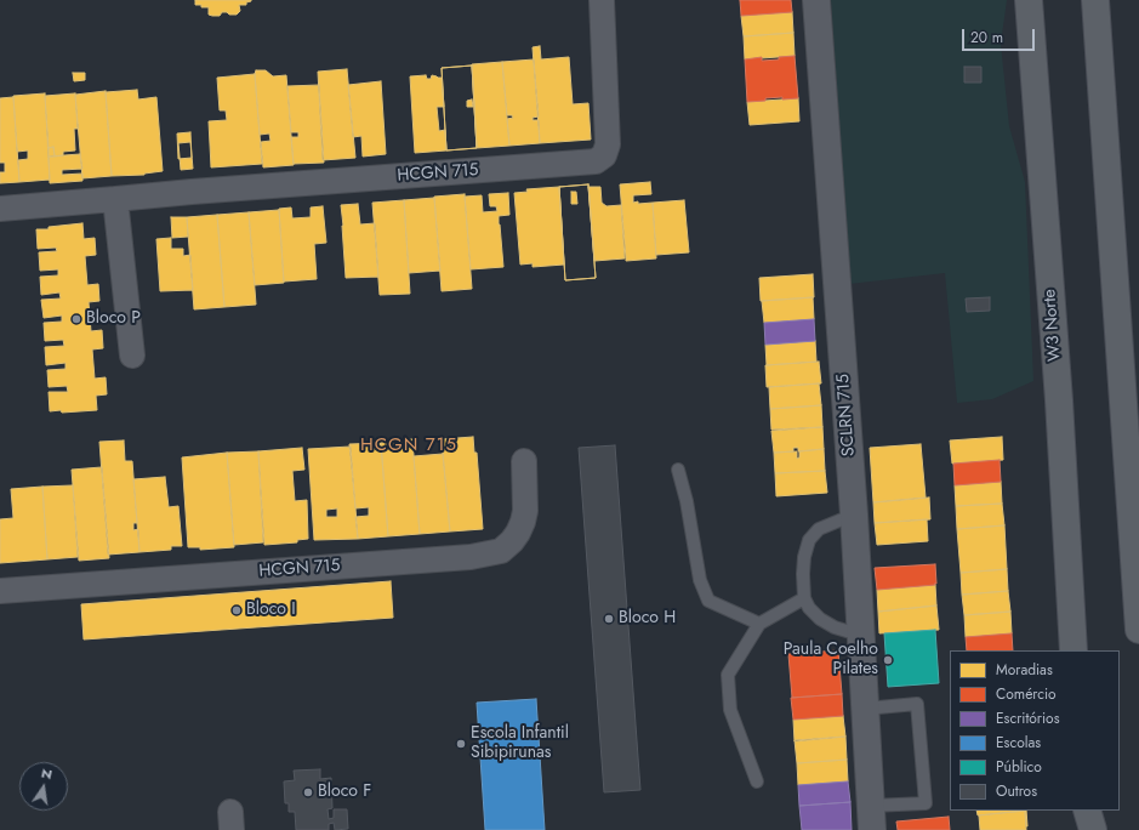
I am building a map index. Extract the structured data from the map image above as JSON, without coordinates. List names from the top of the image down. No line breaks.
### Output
{"streets":{"main road":["W3 Norte"],"street":["HCGN 715","SCLRN 715"]},"districts":["HCGN 715"],"places":["Bloco P","Bloco I","Bloco H","Paula Coelho Pilates","Escola Infantil Sibipirunas","Bloco F"],"legend":["Moradias","Comércio","Escritórios","Escolas","Público","Outros"],"scale_bar":"20 m","north":"top"}
